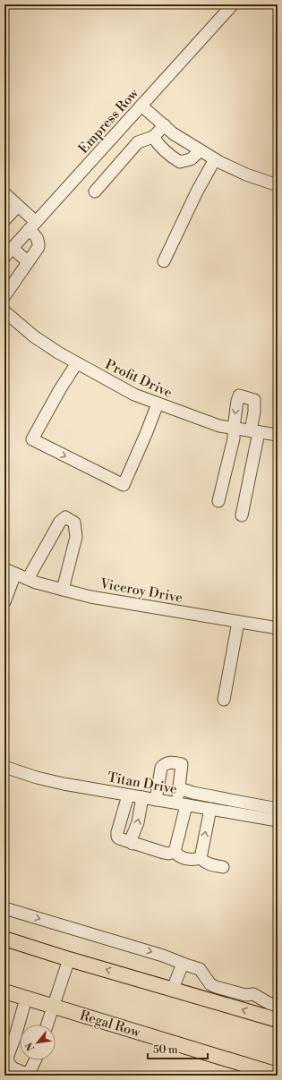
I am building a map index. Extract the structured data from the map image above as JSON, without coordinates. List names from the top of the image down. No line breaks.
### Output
{"streets":{"main road":["Regal Row"],"street":["Empress Row","Profit Drive","Viceroy Drive","Titan Drive"]},"scale_bar":"50 m","north":"bottom left"}
